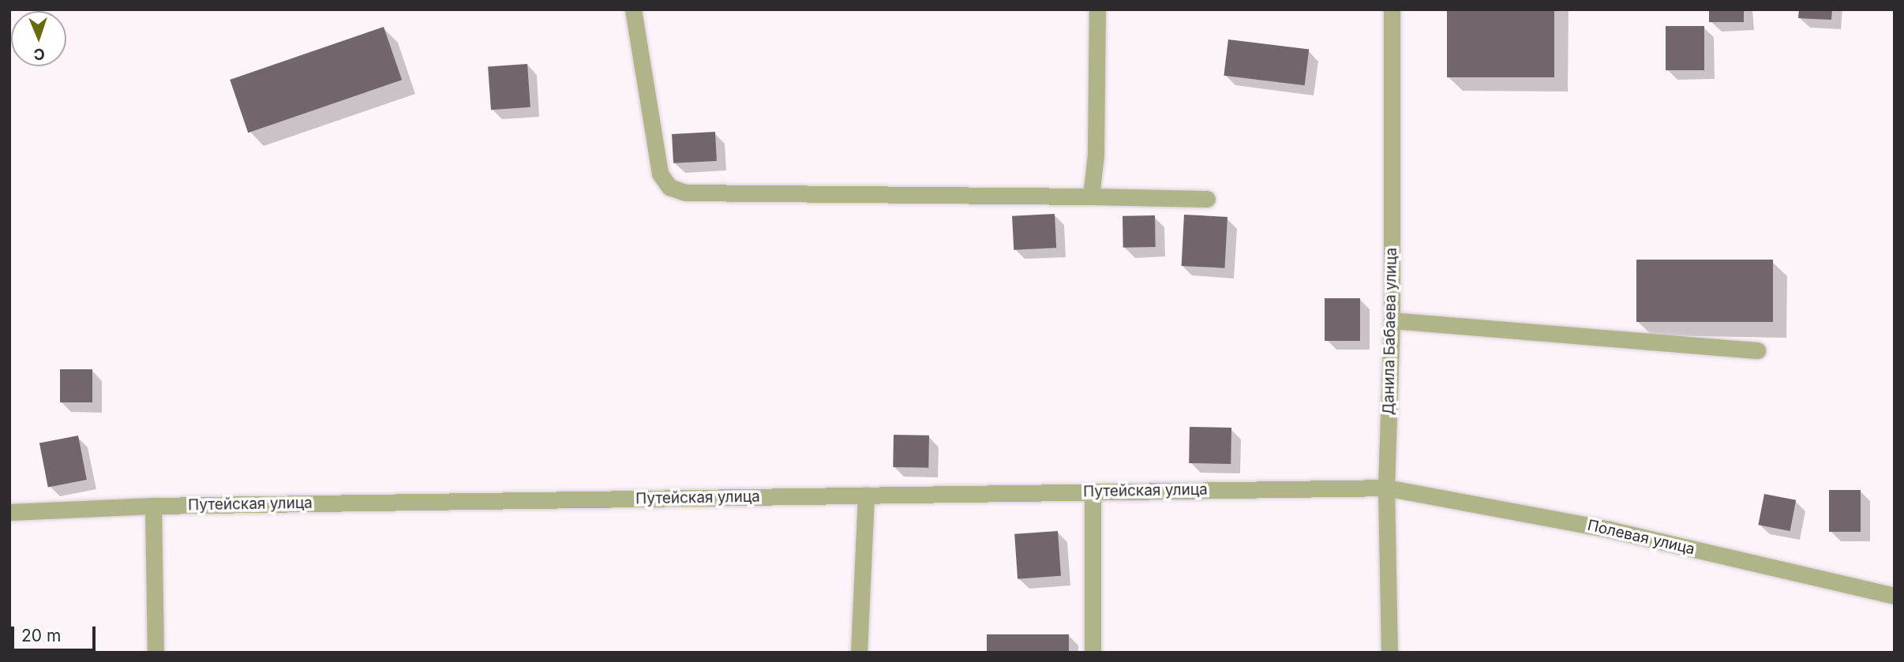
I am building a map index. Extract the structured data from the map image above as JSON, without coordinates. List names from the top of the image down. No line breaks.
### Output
{"streets":{"street":["Данила Бабаева улица","Путейская улица","Полевая улица"]},"crossings":[["Данила Бабаева улица","Путейская улица"],["Данила Бабаева улица","Полевая улица"],["Путейская улица","Полевая улица"]],"scale_bar":"20 m","north":"bottom"}
